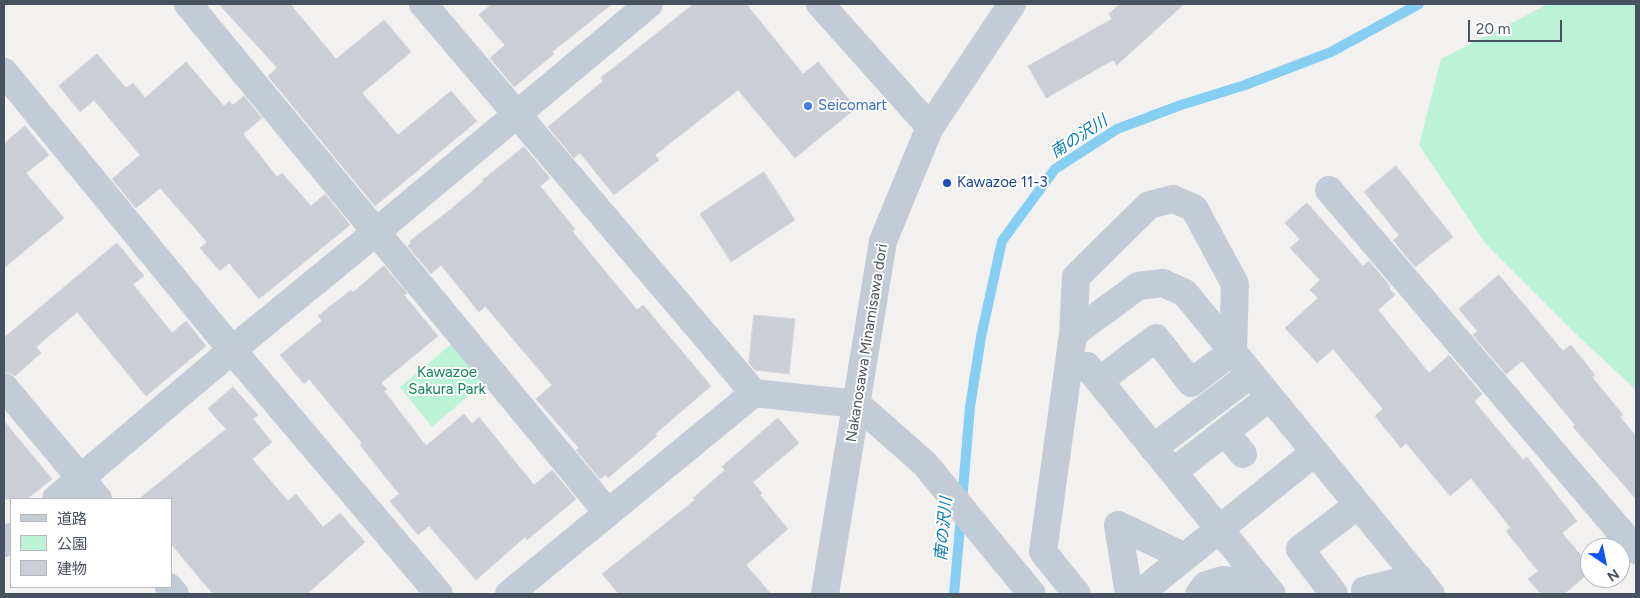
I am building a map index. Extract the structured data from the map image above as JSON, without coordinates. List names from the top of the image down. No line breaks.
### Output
{"streets":{"street":["Nakanosawa Minamisawa dori"]},"water":["南の沢川"],"parks":["Kawazoe Sakura Park"],"places":["Seicomart","Kawazoe 11-3"],"legend":["道路","公園","建物"],"scale_bar":"20 m","north":"bottom right"}
